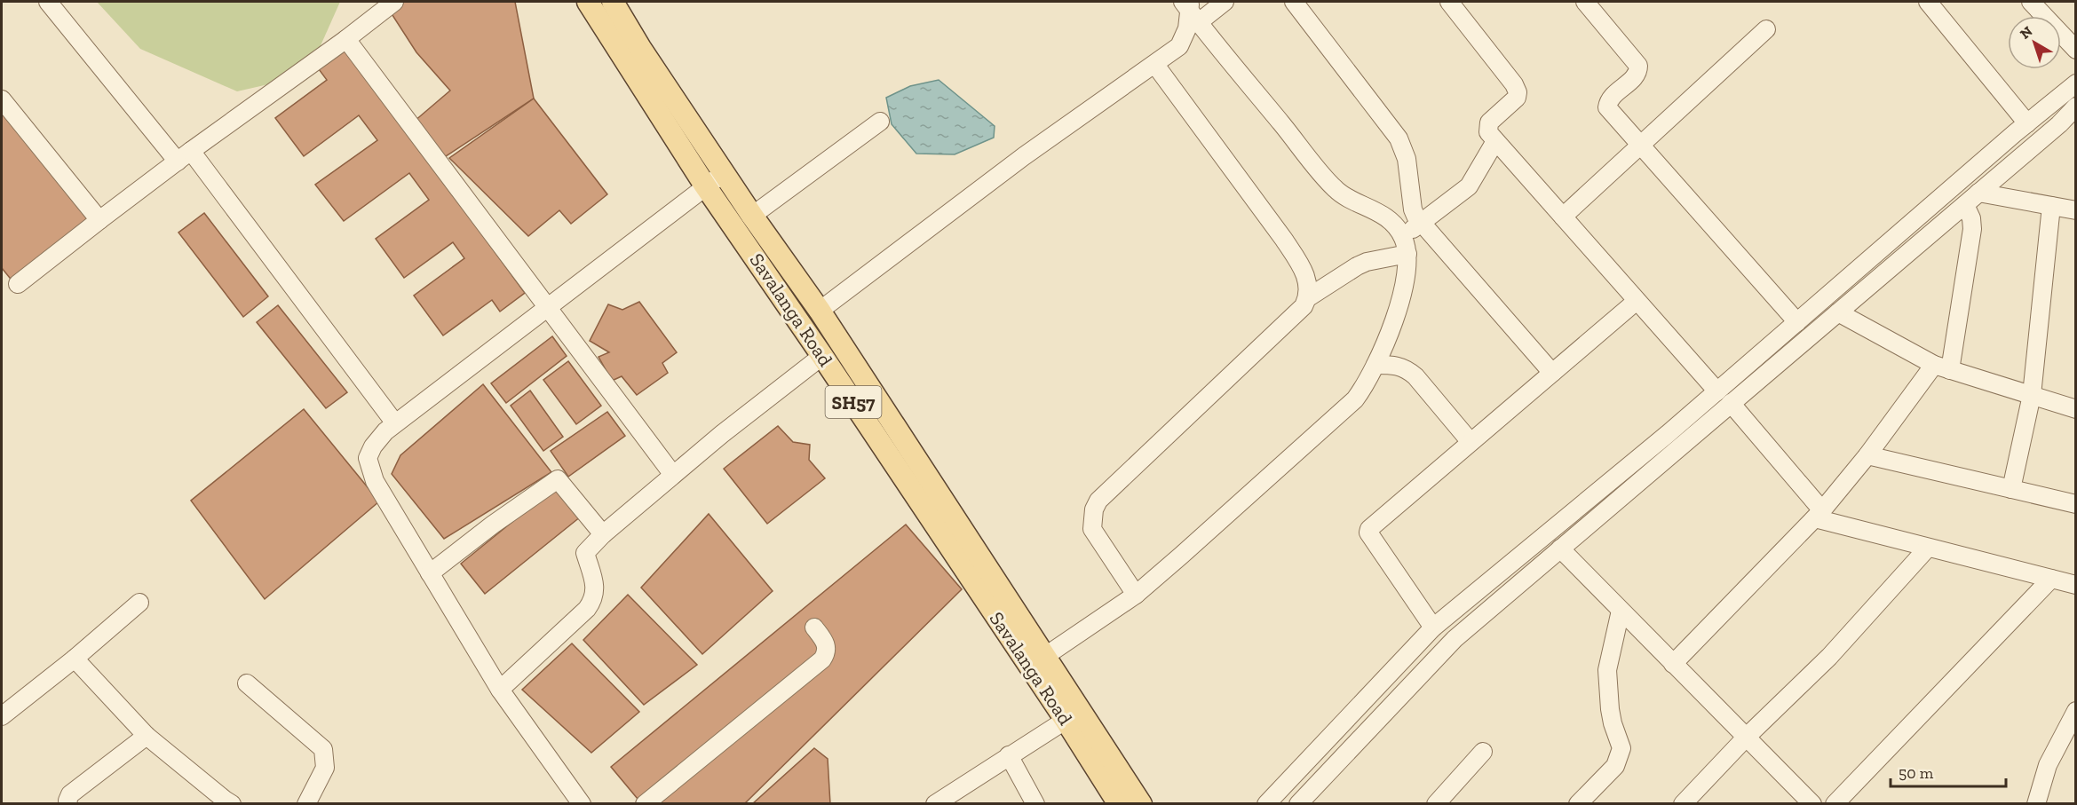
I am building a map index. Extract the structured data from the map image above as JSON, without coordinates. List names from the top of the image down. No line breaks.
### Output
{"streets":{"main road":["Savalanga Road","SH57"]},"scale_bar":"50 m","north":"top left"}
